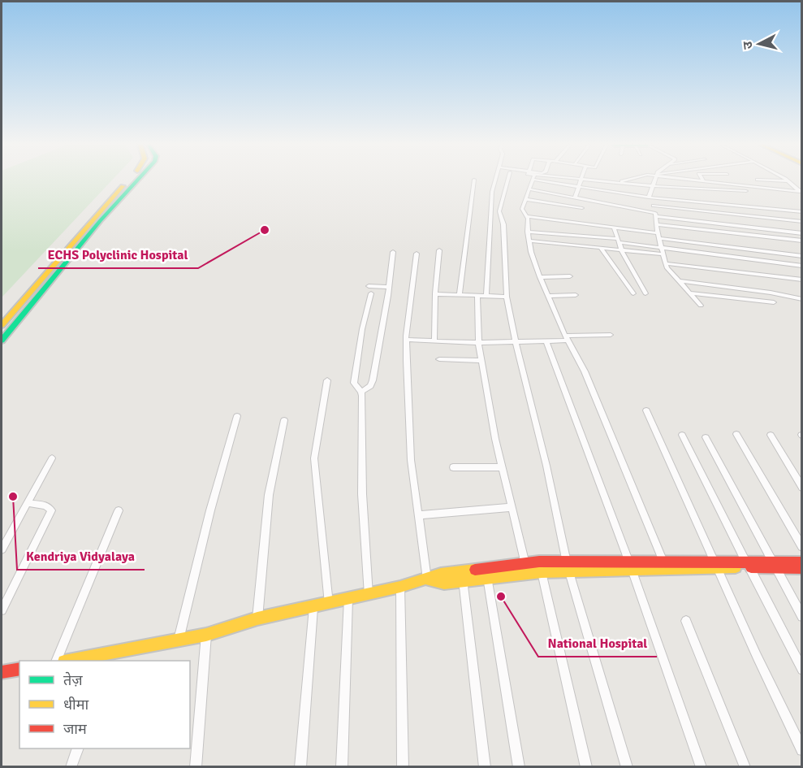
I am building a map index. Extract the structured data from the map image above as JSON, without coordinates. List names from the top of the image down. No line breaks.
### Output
{"places":["ECHS Polyclinic Hospital","Kendriya Vidyalaya","National Hospital"],"legend":["तेज़","धीमा","जाम"],"north":"left"}
